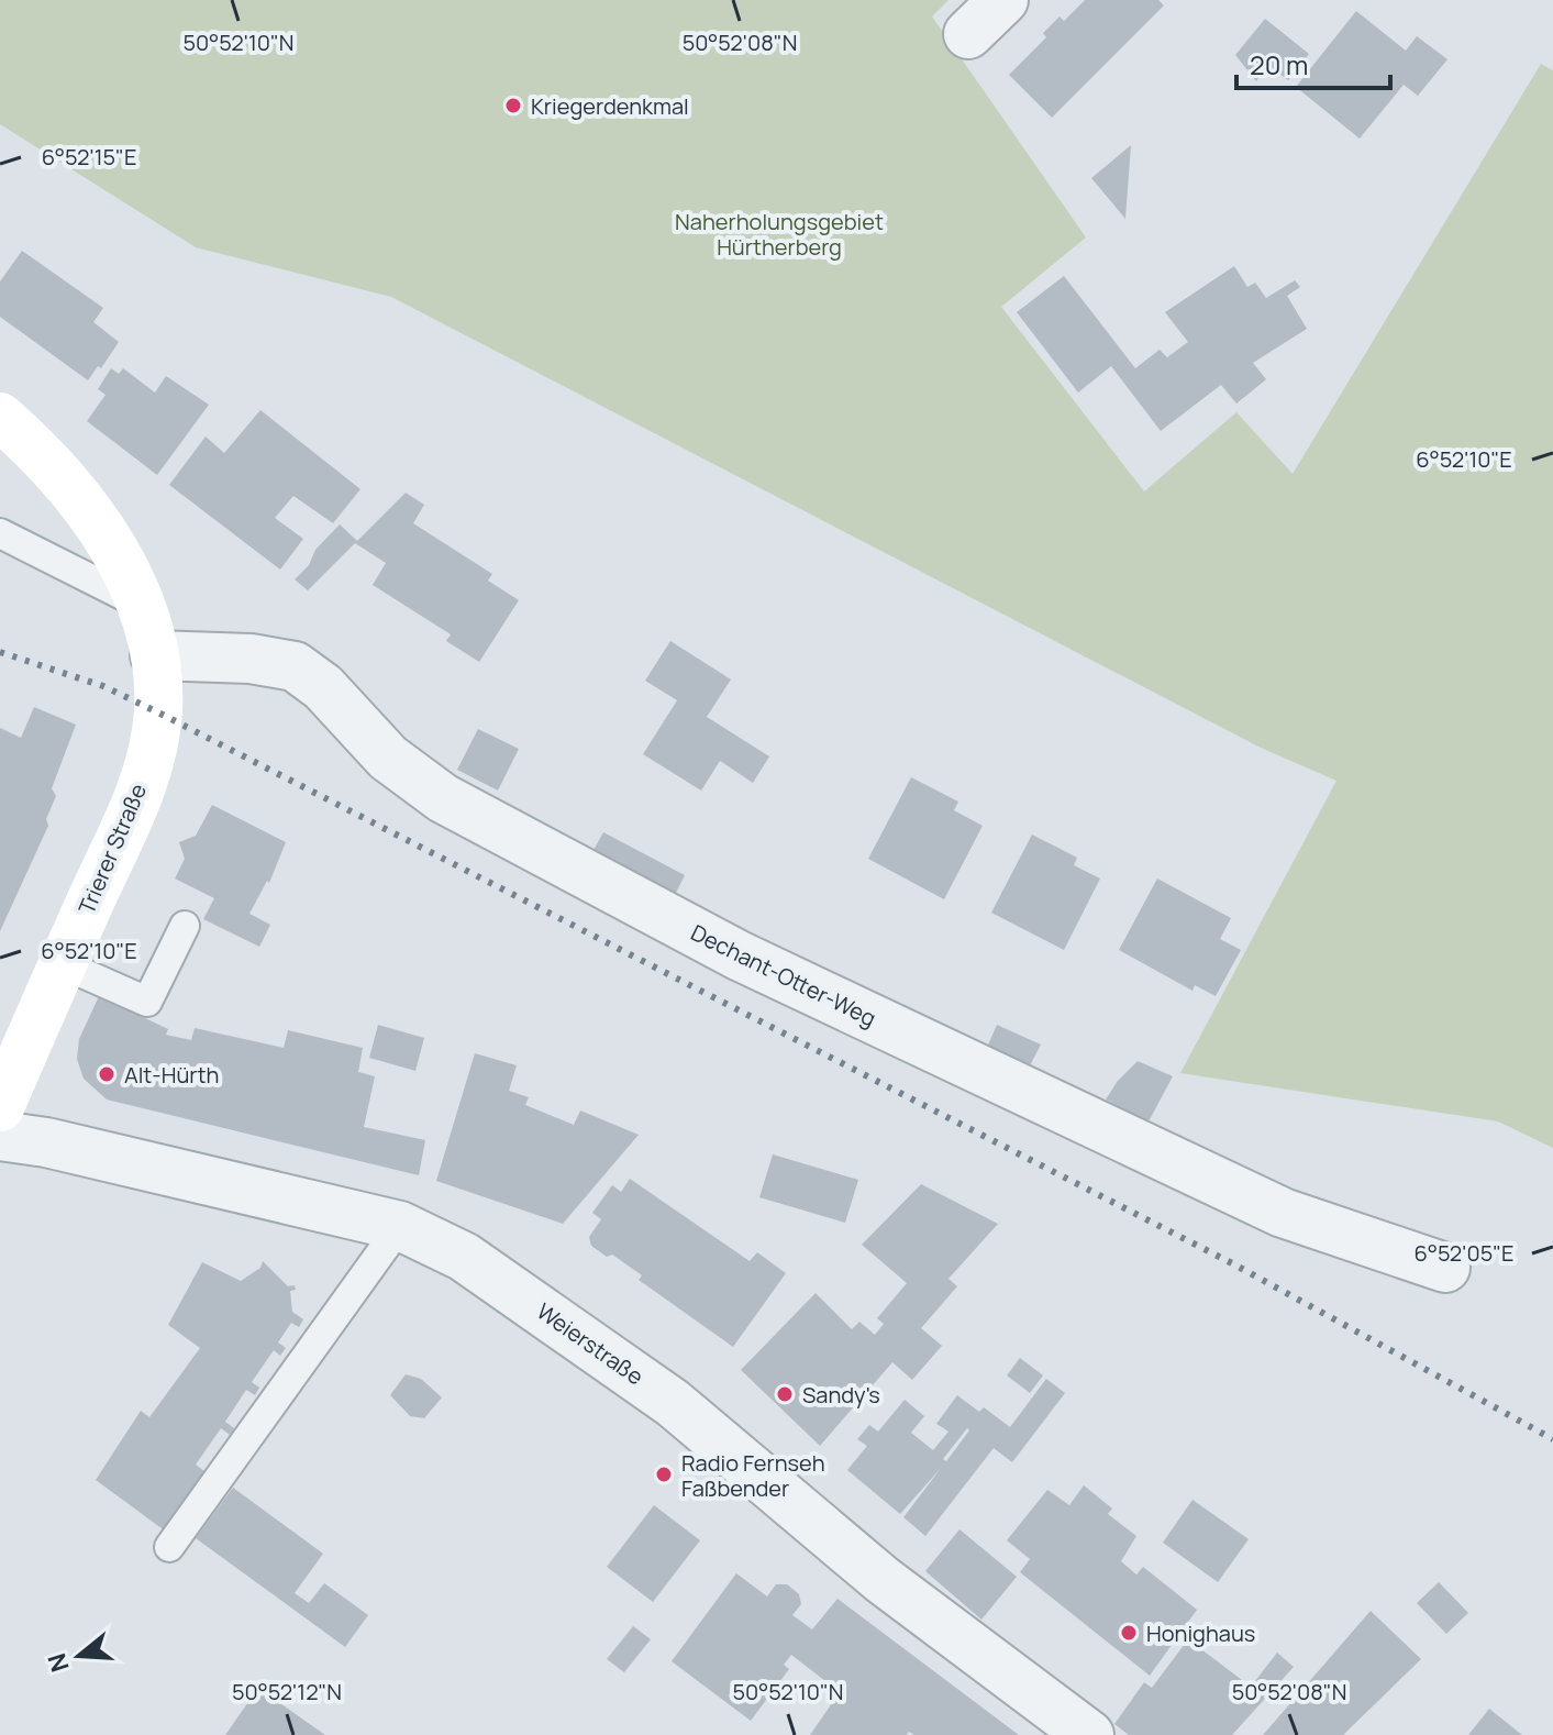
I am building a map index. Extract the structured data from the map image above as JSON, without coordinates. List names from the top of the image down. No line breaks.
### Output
{"streets":{"street":["Trierer Straße","Dechant-Otter-Weg","Weierstraße"]},"crossings":[["Trierer Straße","Dechant-Otter-Weg"]],"parks":["Naherholungsgebiet Hürtherberg"],"places":["Kriegerdenkmal","Alt-Hürth","Sandy's","Radio Fernseh Faßbender","Honighaus"],"scale_bar":"20 m","north":"left","coordinates":["50°52'10\"N","50°52'08\"N","6°52'15\"E","6°52'10\"E","6°52'05\"E","50°52'12\"N"]}
